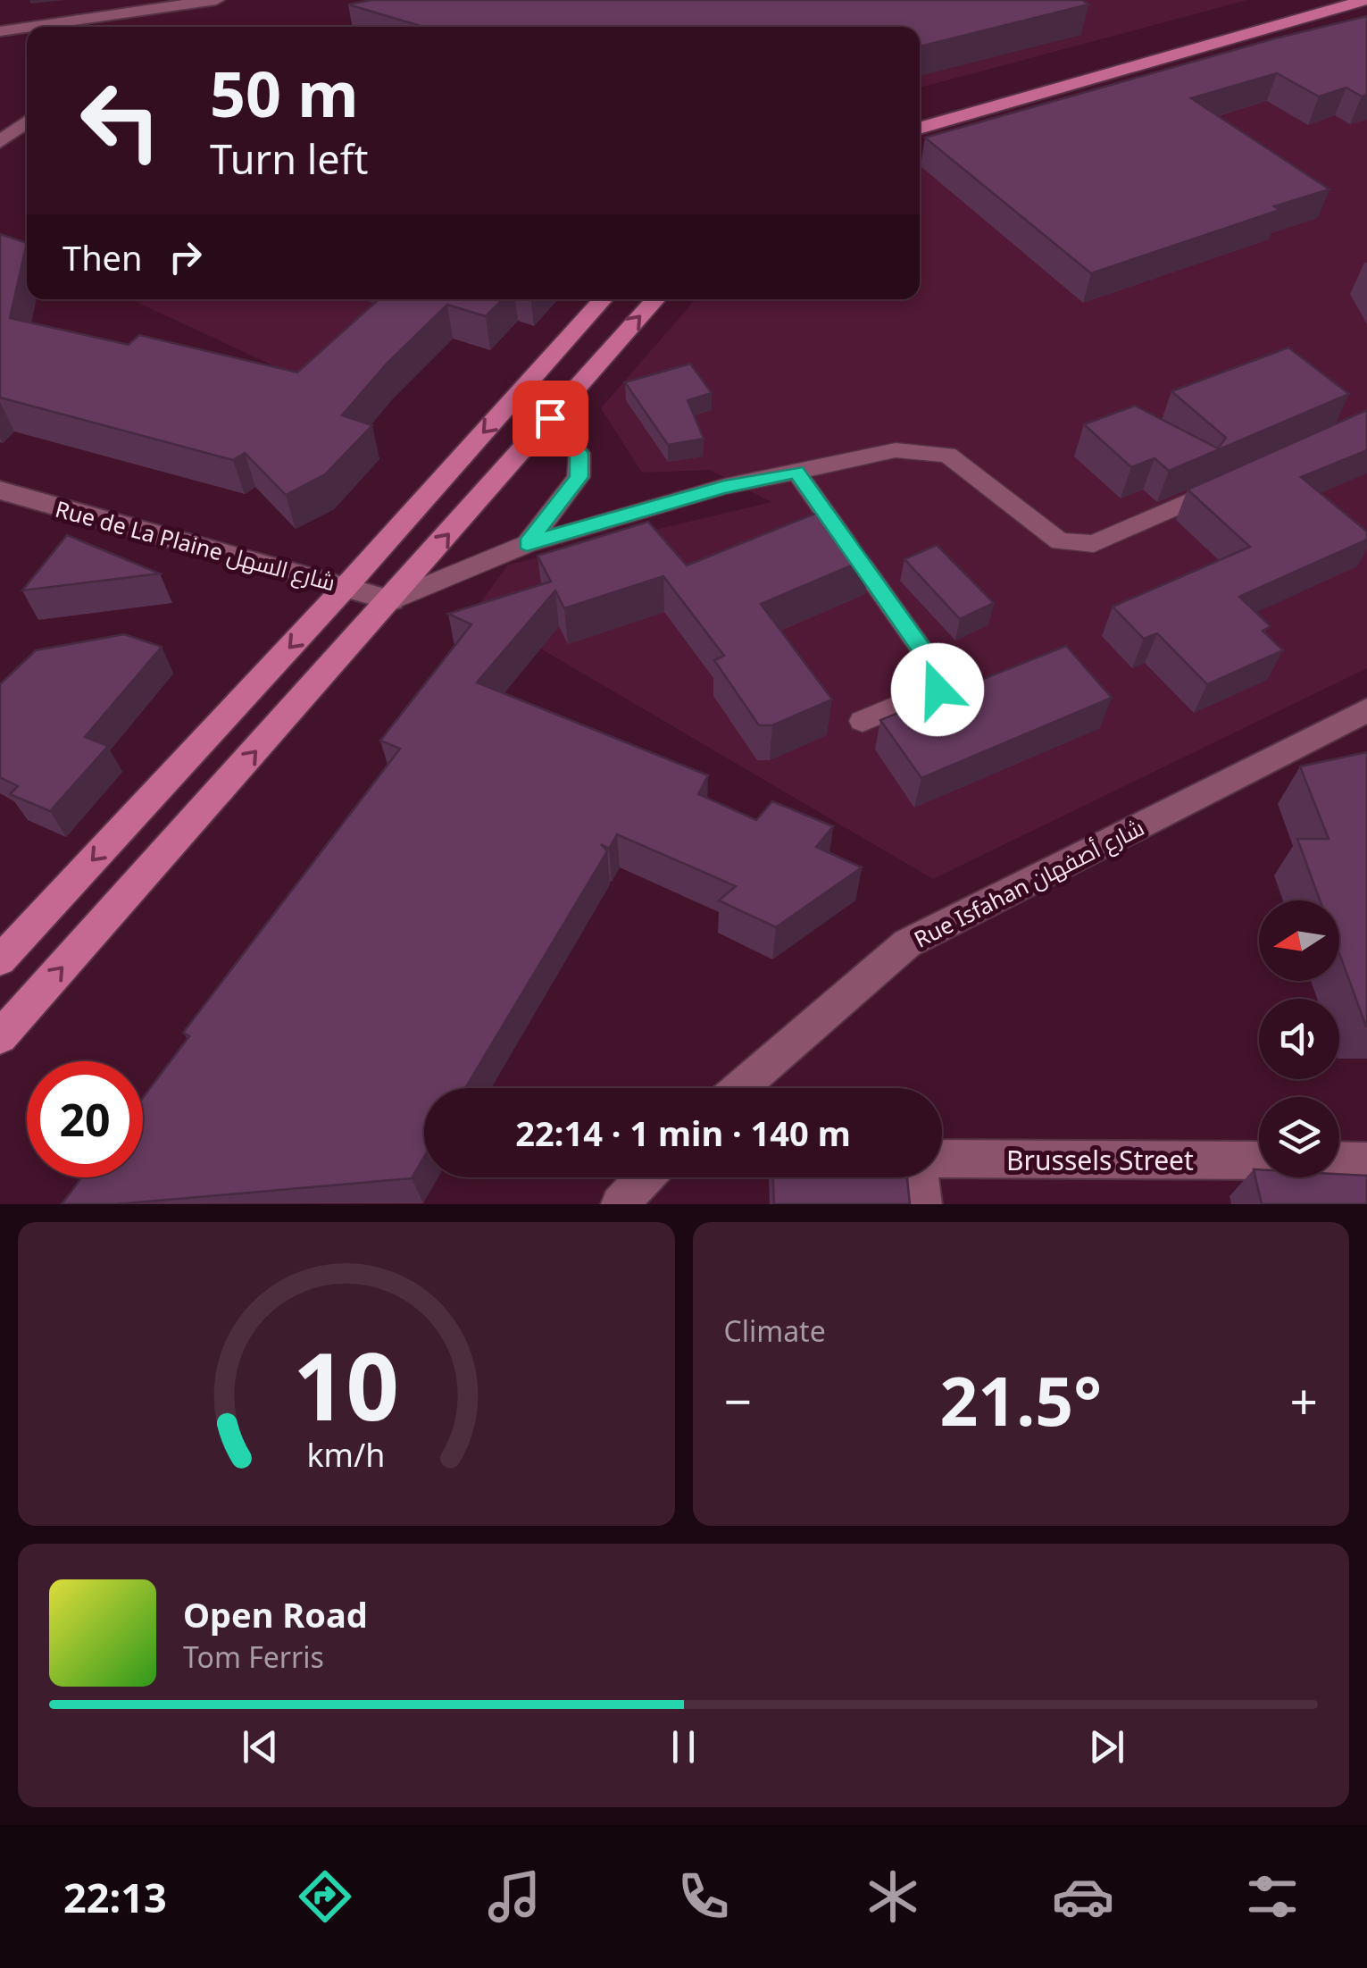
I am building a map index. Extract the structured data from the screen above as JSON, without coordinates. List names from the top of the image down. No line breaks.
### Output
{"streets":{"street":["Rue de La Plaine شارع السهل","Rue Isfahan شارع أصفهان","Brussels Street"]},"north":"left","page":{"turn":["50 m","Turn left"],"then":"Then","limit":"20","trip":"22:14 · 1 min · 140 m","tile":"Climate","heat":["−","21.5°","+"],"song":["Open Road","Tom Ferris"],"tabs":"22:13","gauge":["10","km/h"]}}
